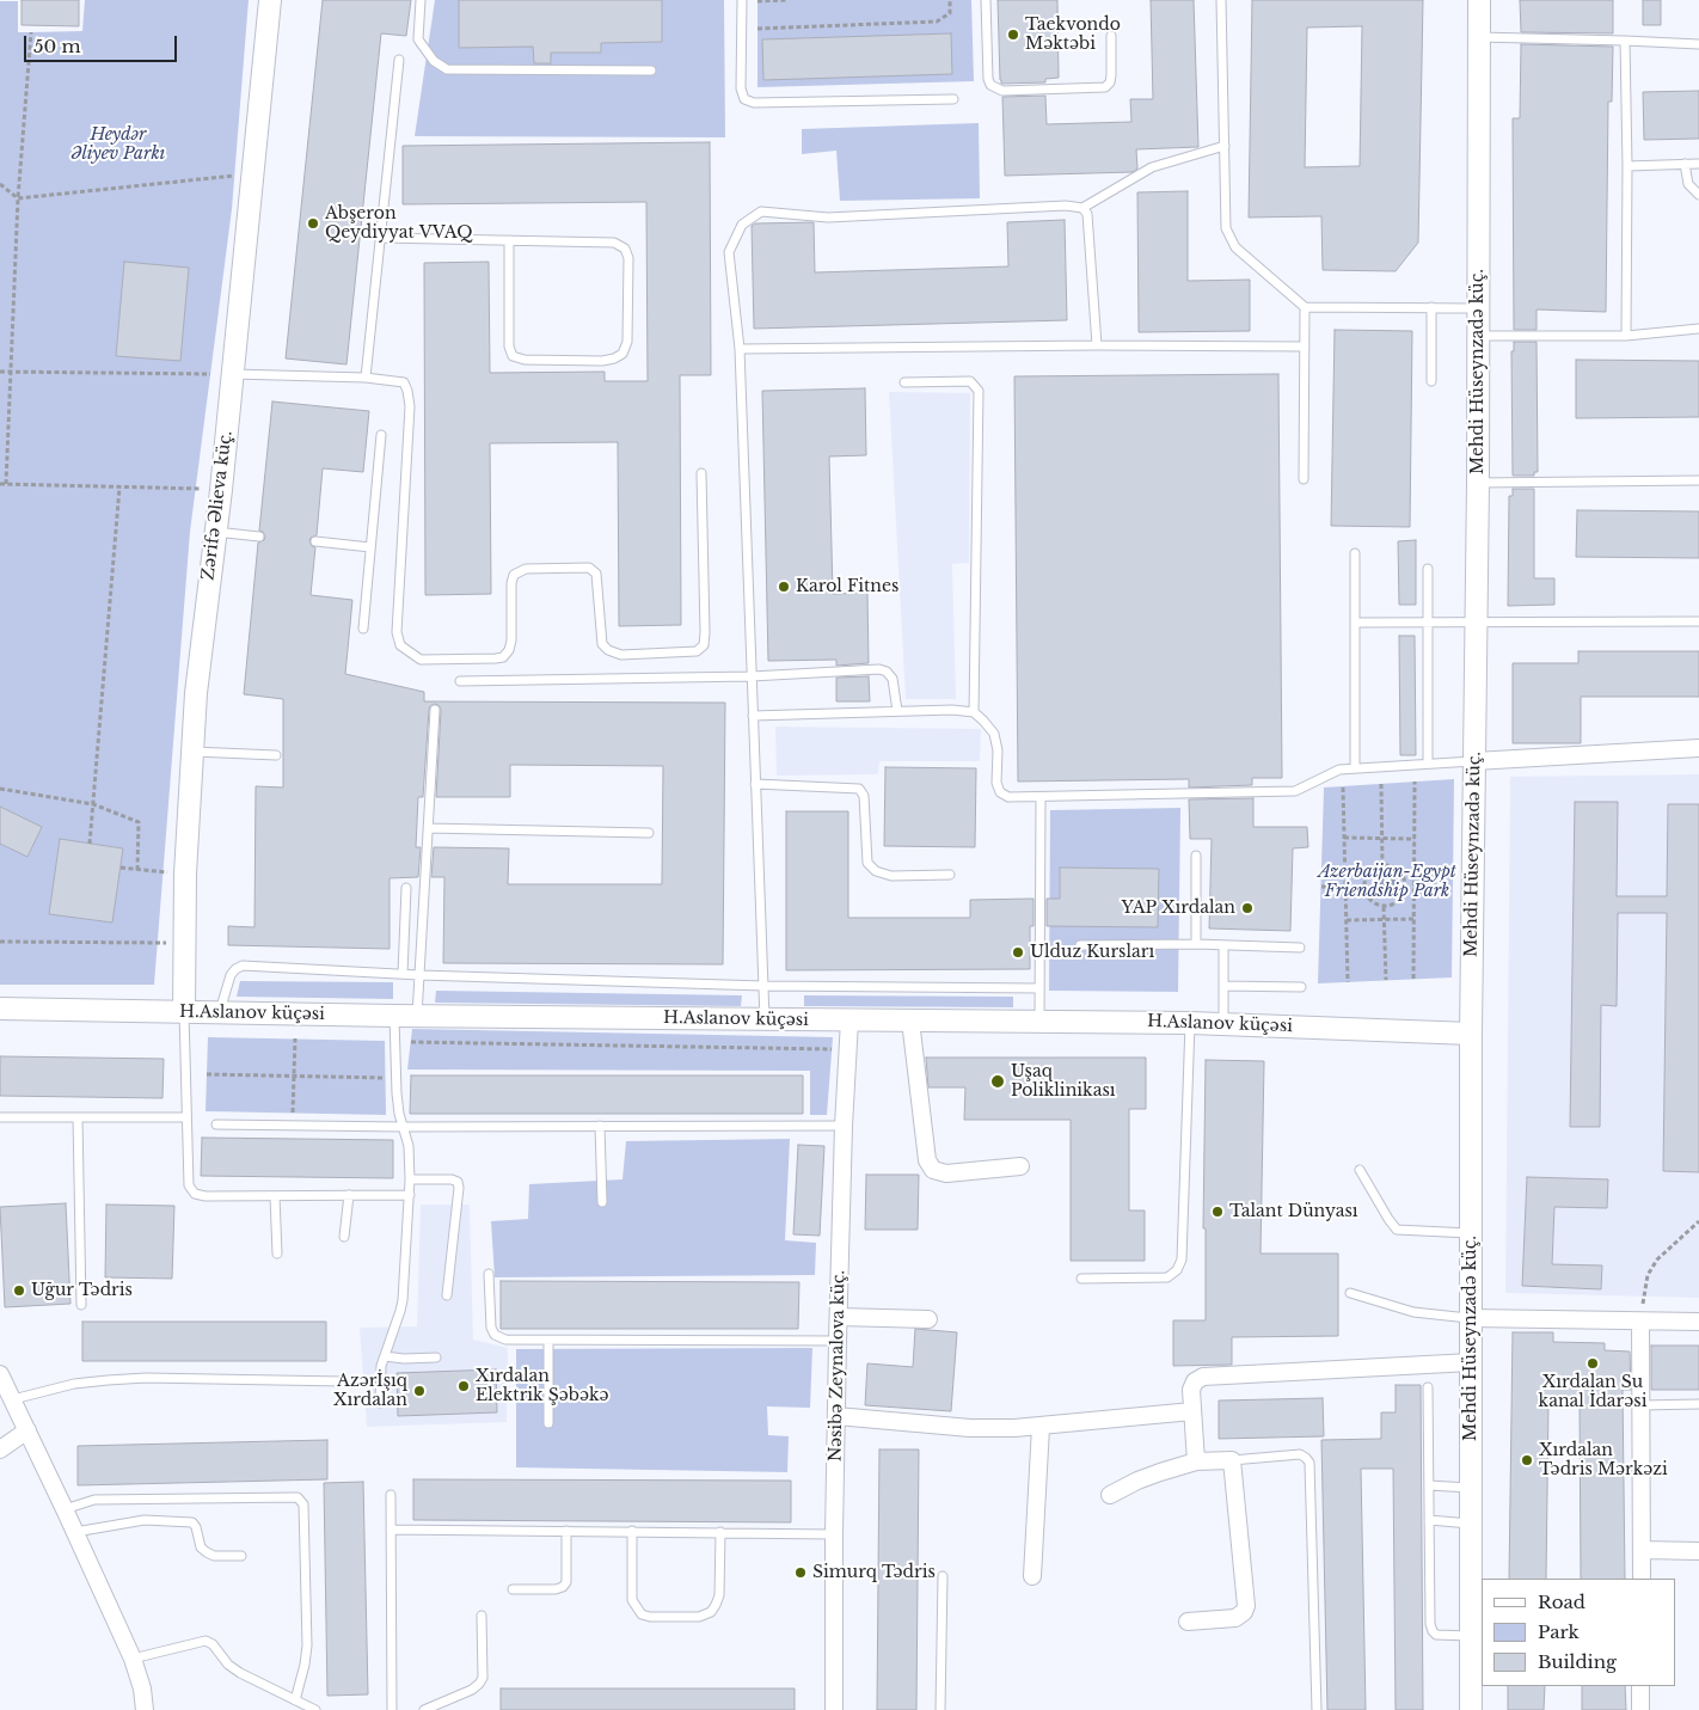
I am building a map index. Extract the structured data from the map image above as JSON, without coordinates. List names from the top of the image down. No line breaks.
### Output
{"streets":{"street":["Mehdi Hüseynzadə küç.","Zərifə Əlieva küç.","H.Aslanov küçəsi","Nəsibə Zeynalova küç."]},"crossings":[["Mehdi Hüseynzadə küç.","H.Aslanov küçəsi"],["Zərifə Əlieva küç.","H.Aslanov küçəsi"],["H.Aslanov küçəsi","Nəsibə Zeynalova küç."]],"parks":["Heydər Əliyev Parkı","Azerbaijan-Egypt Friendship Park"],"places":["Taekvondo Məktəbi","Abşeron Qeydiyyat VVAQ","Karol Fitnes","YAP Xırdalan","Ulduz Kursları","Uşaq Poliklinikası","Talant Dünyası","Uğur Tədris","Xırdalan Su kanal İdarəsi","Xırdalan Elektrik Şəbəkə","Azərİşıq Xırdalan","Xırdalan Tədris Mərkəzi","Simurq Tədris"],"legend":["Road","Park","Building"],"scale_bar":"50 m"}
